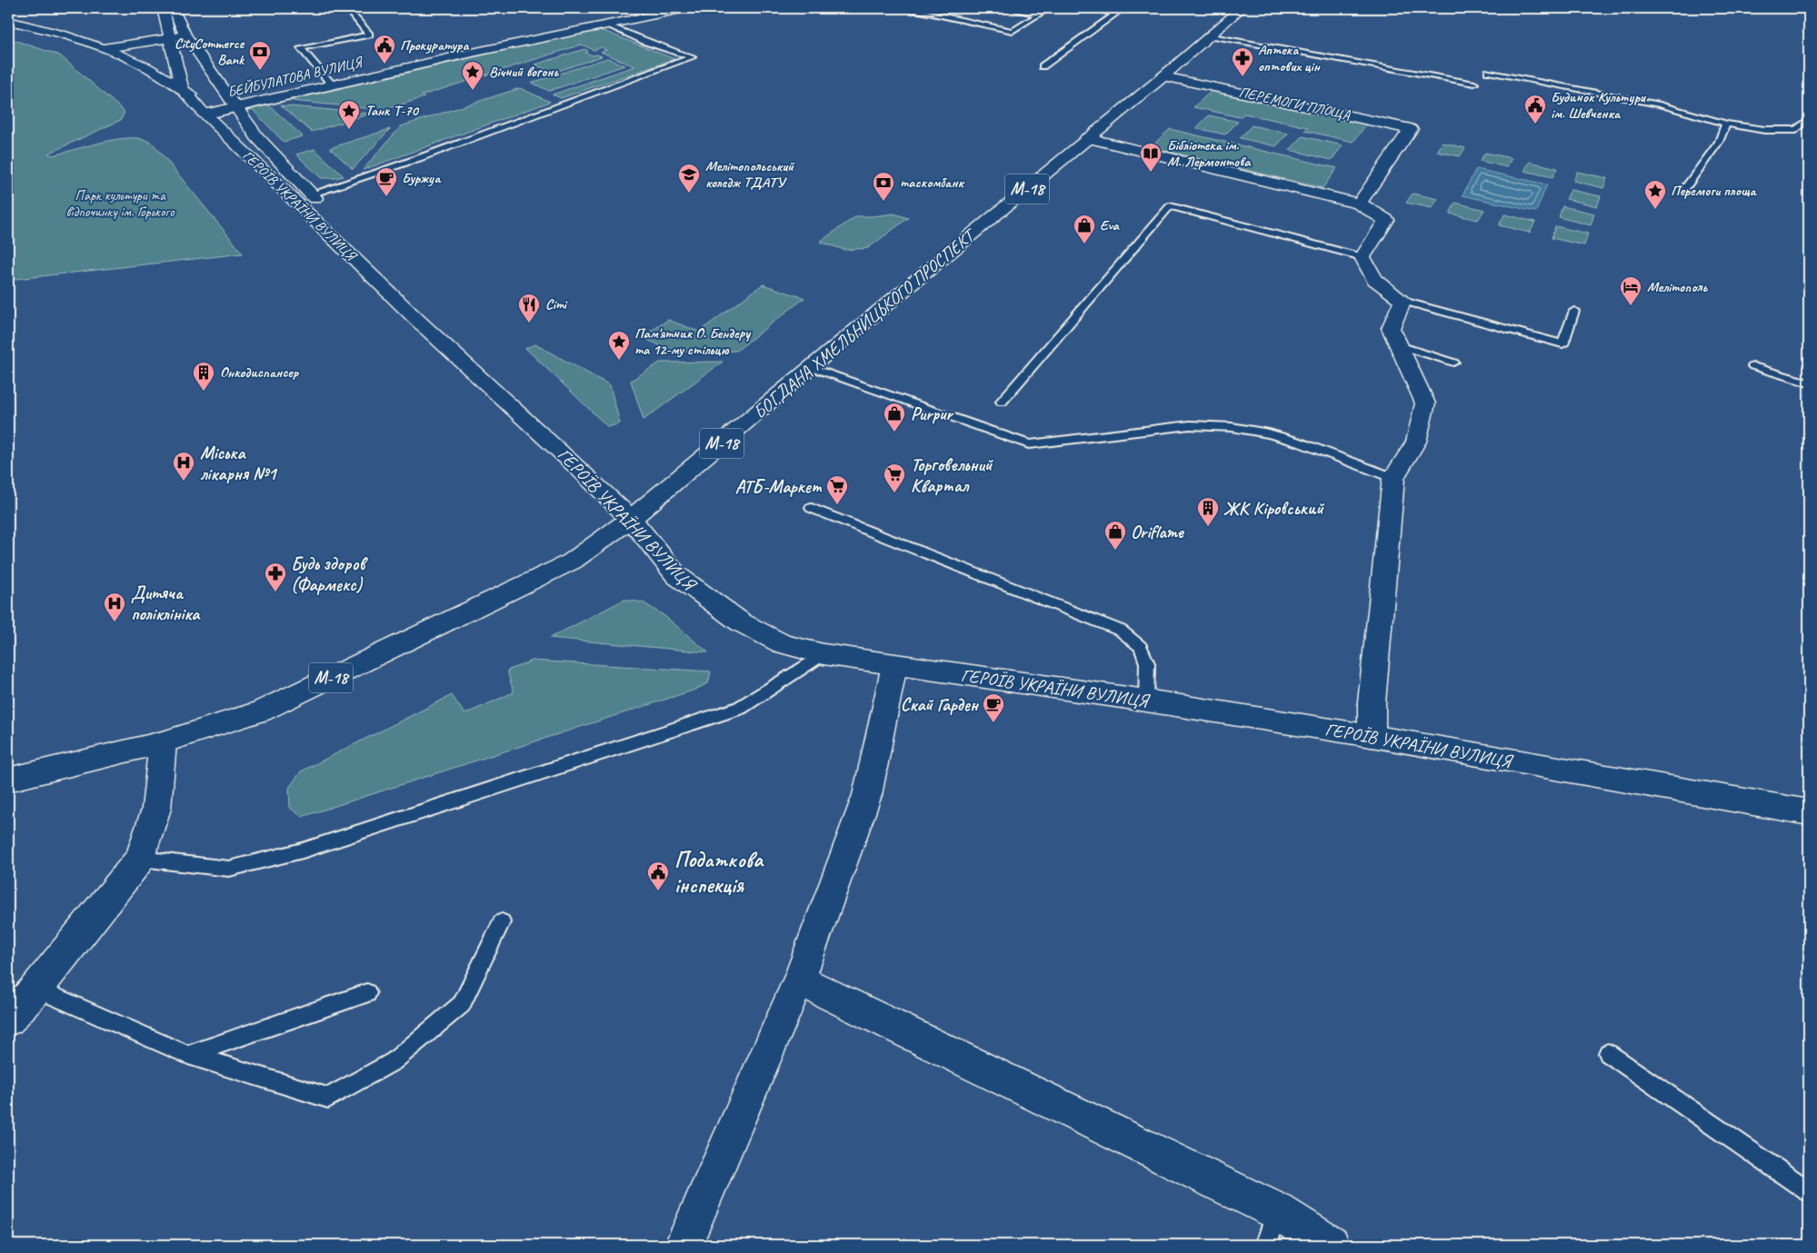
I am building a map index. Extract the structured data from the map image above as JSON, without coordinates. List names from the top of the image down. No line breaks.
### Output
{"streets":{"main road":["БЕЙБУЛАТОВА ВУЛИЦЯ","ПЕРЕМОГИ ПЛОЩА","М-18","ГЕРОЇВ УКРАЇНИ ВУЛИЦЯ","БОГДАНА ХМЕЛЬНИЦЬКОГО ПРОСПЕКТ"]},"crossings":[["БЕЙБУЛАТОВА ВУЛИЦЯ","ГЕРОЇВ УКРАЇНИ ВУЛИЦЯ"],["ПЕРЕМОГИ ПЛОЩА","БОГДАНА ХМЕЛЬНИЦЬКОГО ПРОСПЕКТ"],["ГЕРОЇВ УКРАЇНИ ВУЛИЦЯ","БОГДАНА ХМЕЛЬНИЦЬКОГО ПРОСПЕКТ"]],"parks":["Парк культури та відпочинку ім. Горького"],"places":{"public building":["Прокуратура","Будинок Культури ім. Шевченка","Податкова інспекція"],"bank":["CityCommerce Bank","таскомбанк"],"pharmacy":["Аптека оптових цін","Будь здоров (Фармекс)"],"place":["Вічний вогонь","Танк Т-70","Перемоги площа","Пам'ятник О. Бендеру та 12-му стільцю"],"library":["Бібліотека ім. М. Лермонтова"],"school or university":["Мелітопольський коледж ТДАТУ"],"cafe":["Буржуа","Скай Гарден"],"shop":["Eva","Purpur","Oriflame"],"hotel":["Мелітополь"],"restaurant":["Сіті"],"building":["Онкодиспансер","ЖК Кіровський"],"hospital":["Міська лікарня №1","Дитяча поліклініка"],"supermarket":["Торговельний Квартал","АТБ-Маркет"]}}
